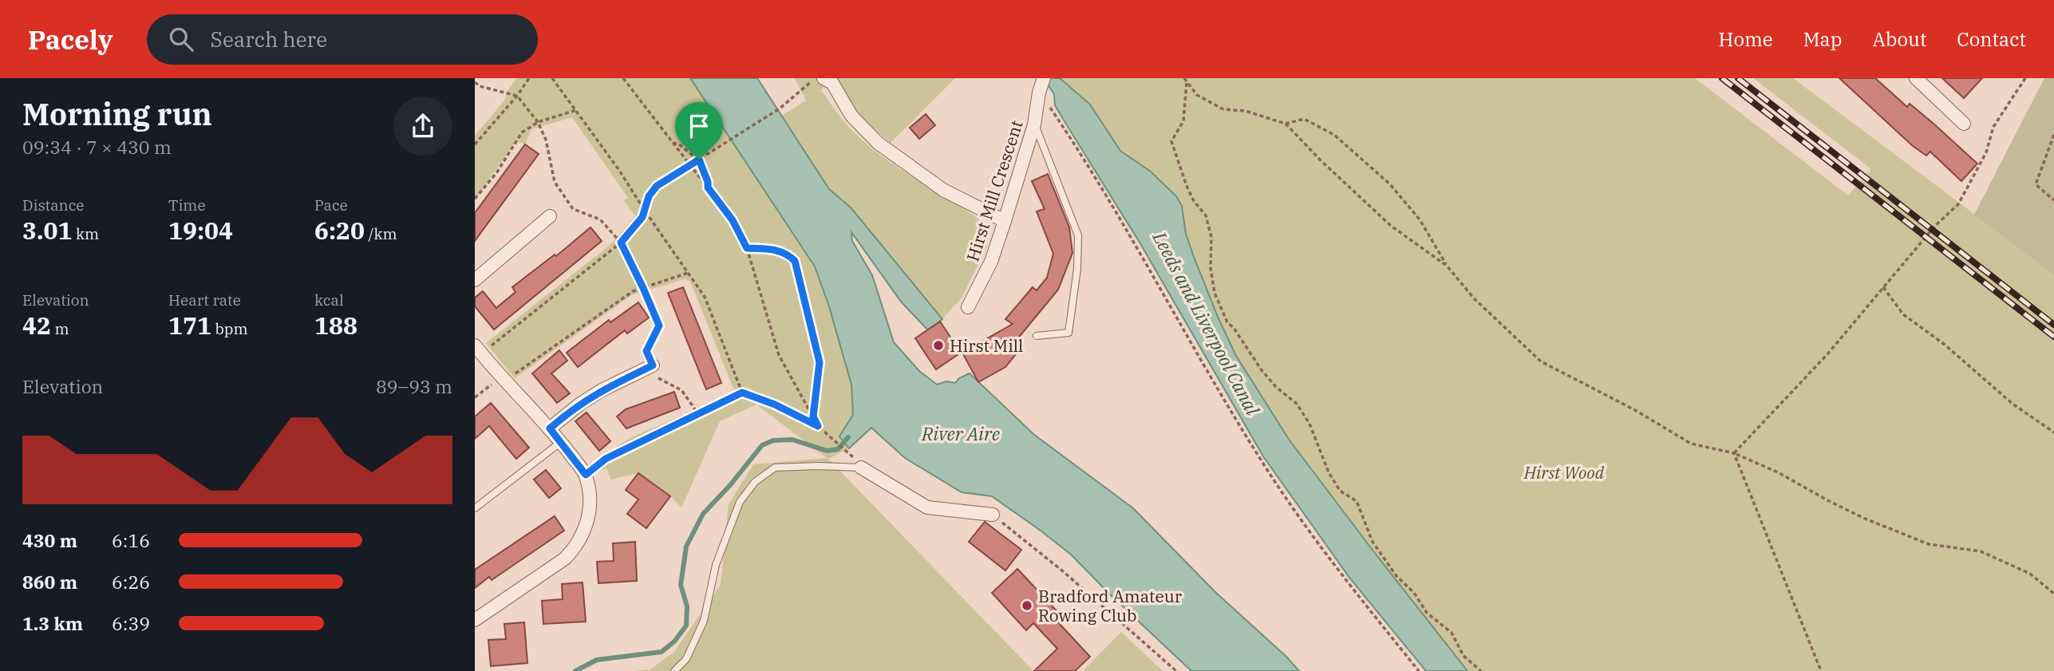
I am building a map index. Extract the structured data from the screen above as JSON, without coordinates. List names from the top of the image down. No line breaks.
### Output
{"streets":{"street":["Hirst Mill Crescent"]},"water":["Leeds and Liverpool Canal","River Aire"],"parks":["Hirst Wood"],"places":["Hirst Mill","Bradford Amateur Rowing Club"],"page":{"header":"Pacely","search":"Search here","nav":["Home","Map","About","Contact"],"heading":["Morning run","09:34 · 7 × 430 m"],"stats":[["Distance","3.01 km"],["Time","19:04"],["Pace","6:20 /km"],["Elevation","42 m"],["Heart rate","171 bpm"],["kcal","188"]],"chart":["Elevation","89–93 m"],"list":[{"name":"430 m","note":"6:16"},{"name":"860 m","note":"6:26"},{"name":"1.3 km","note":"6:39"}]}}
